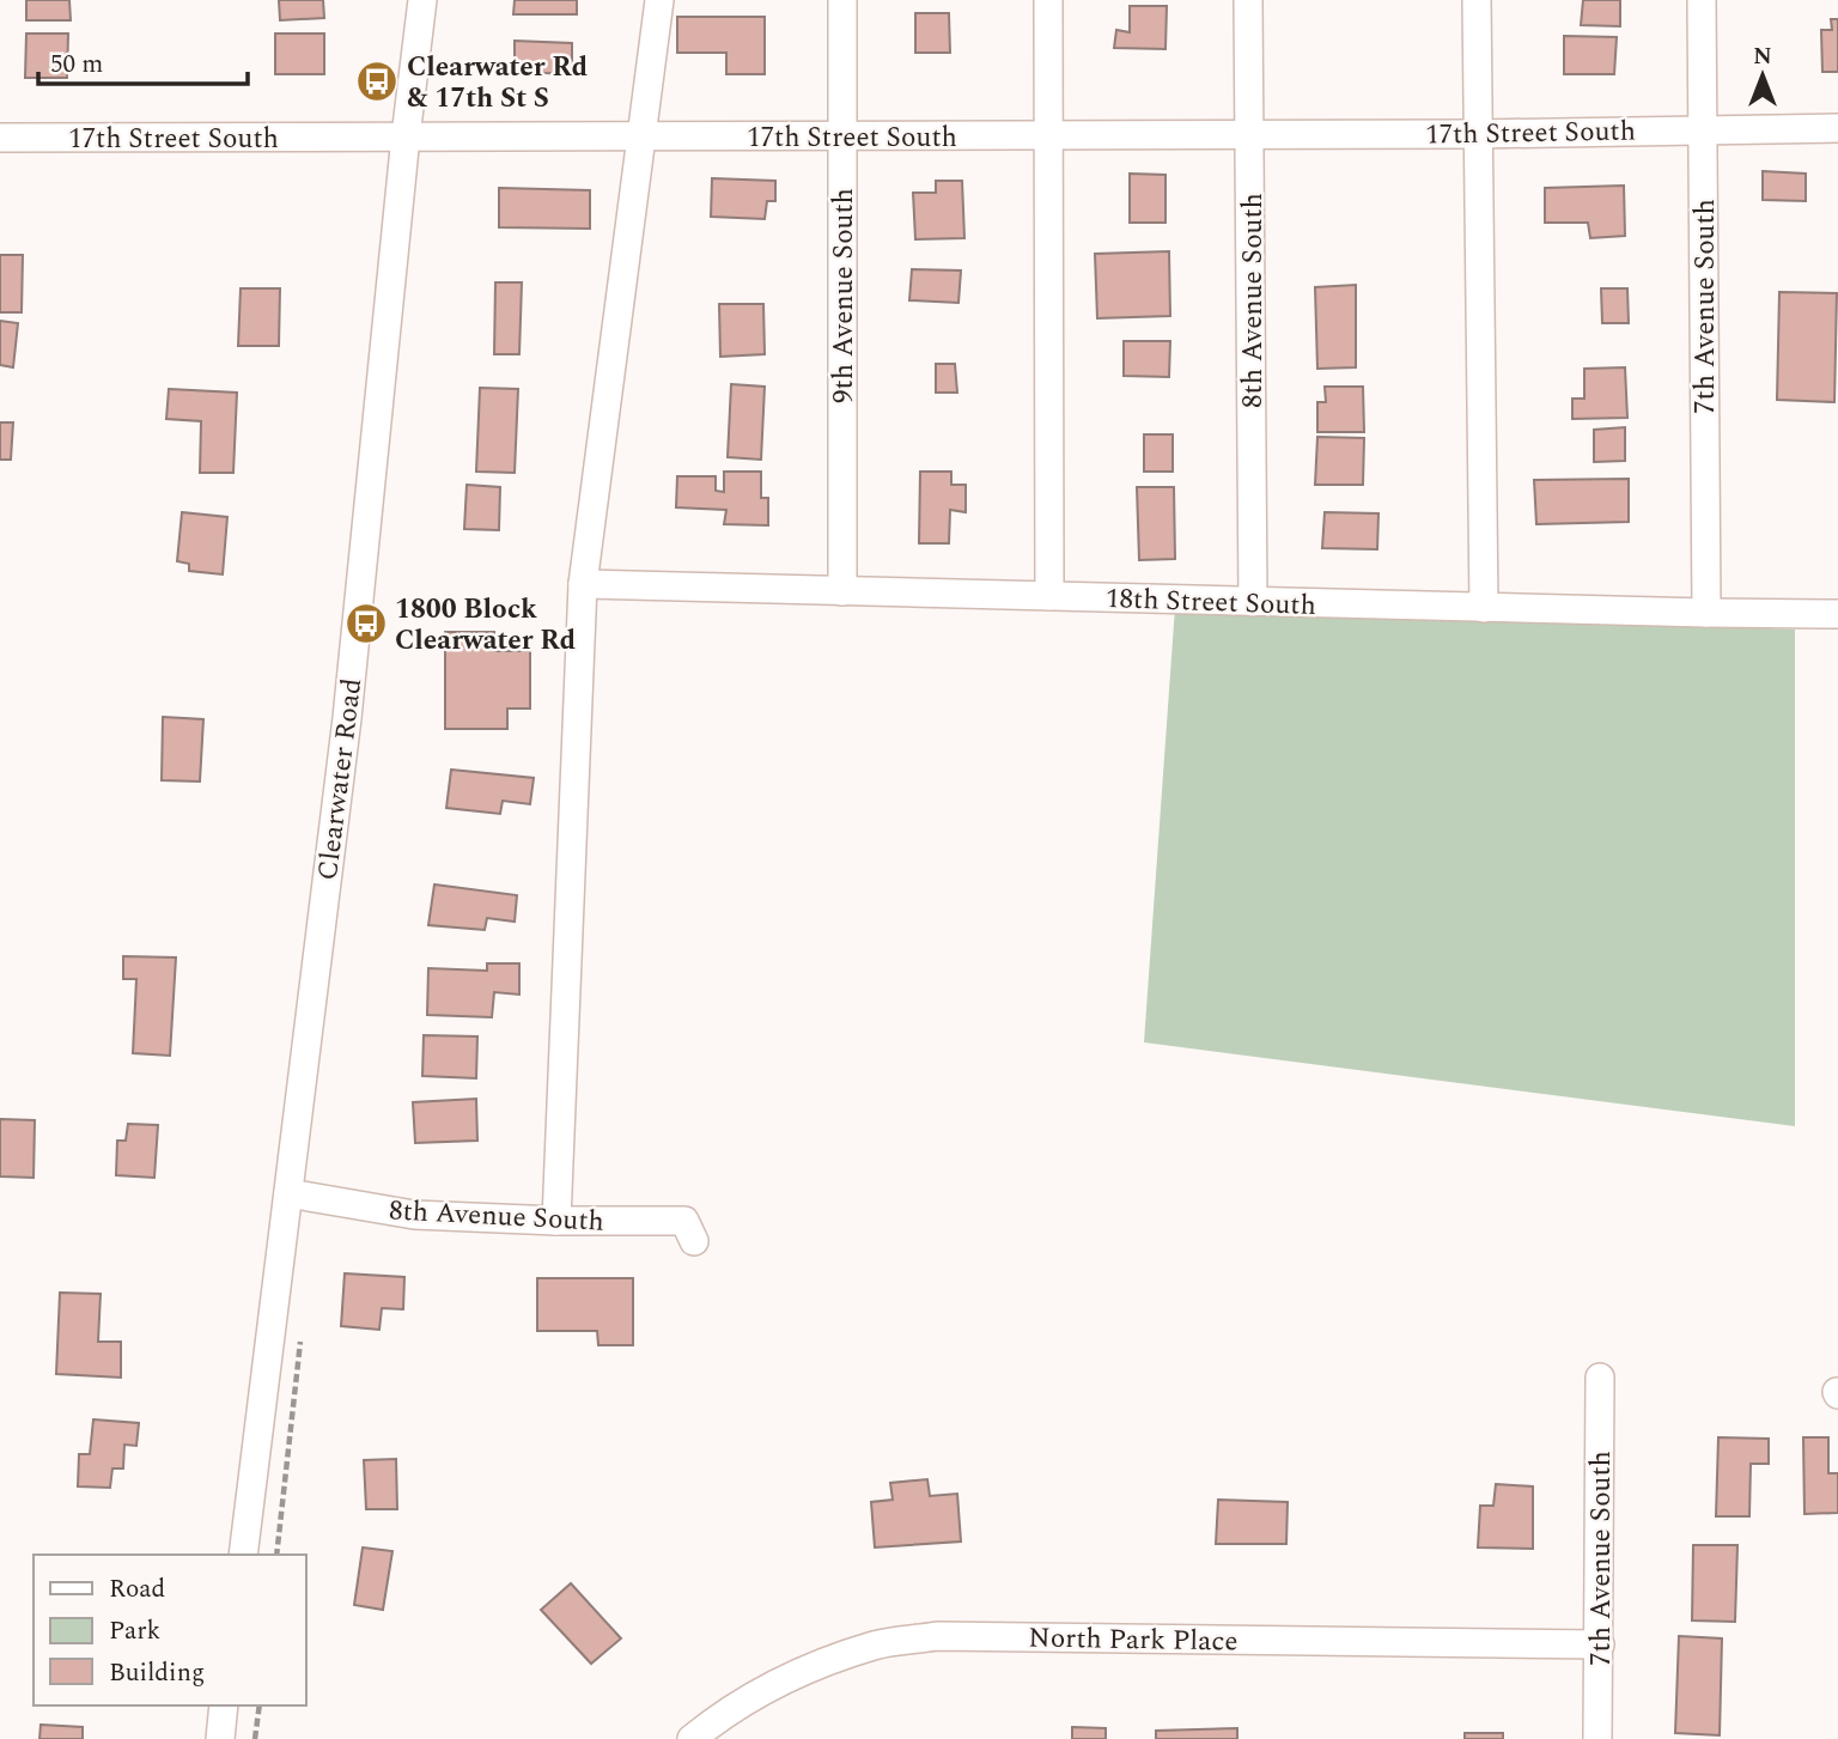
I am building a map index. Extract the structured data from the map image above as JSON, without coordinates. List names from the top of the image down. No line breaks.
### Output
{"streets":{"street":["17th Street South","9th Avenue South","8th Avenue South","7th Avenue South","18th Street South","Clearwater Road","North Park Place"]},"crossings":[["17th Street South","9th Avenue South"],["17th Street South","8th Avenue South"],["17th Street South","7th Avenue South"],["17th Street South","Clearwater Road"],["9th Avenue South","18th Street South"],["8th Avenue South","18th Street South"],["8th Avenue South","Clearwater Road"],["7th Avenue South","18th Street South"],["7th Avenue South","North Park Place"]],"places":{"bus stop":["Clearwater Rd & 17th St S","1800 Block Clearwater Rd"]},"legend":["Road","Park","Building"],"scale_bar":"50 m","north":"top"}
